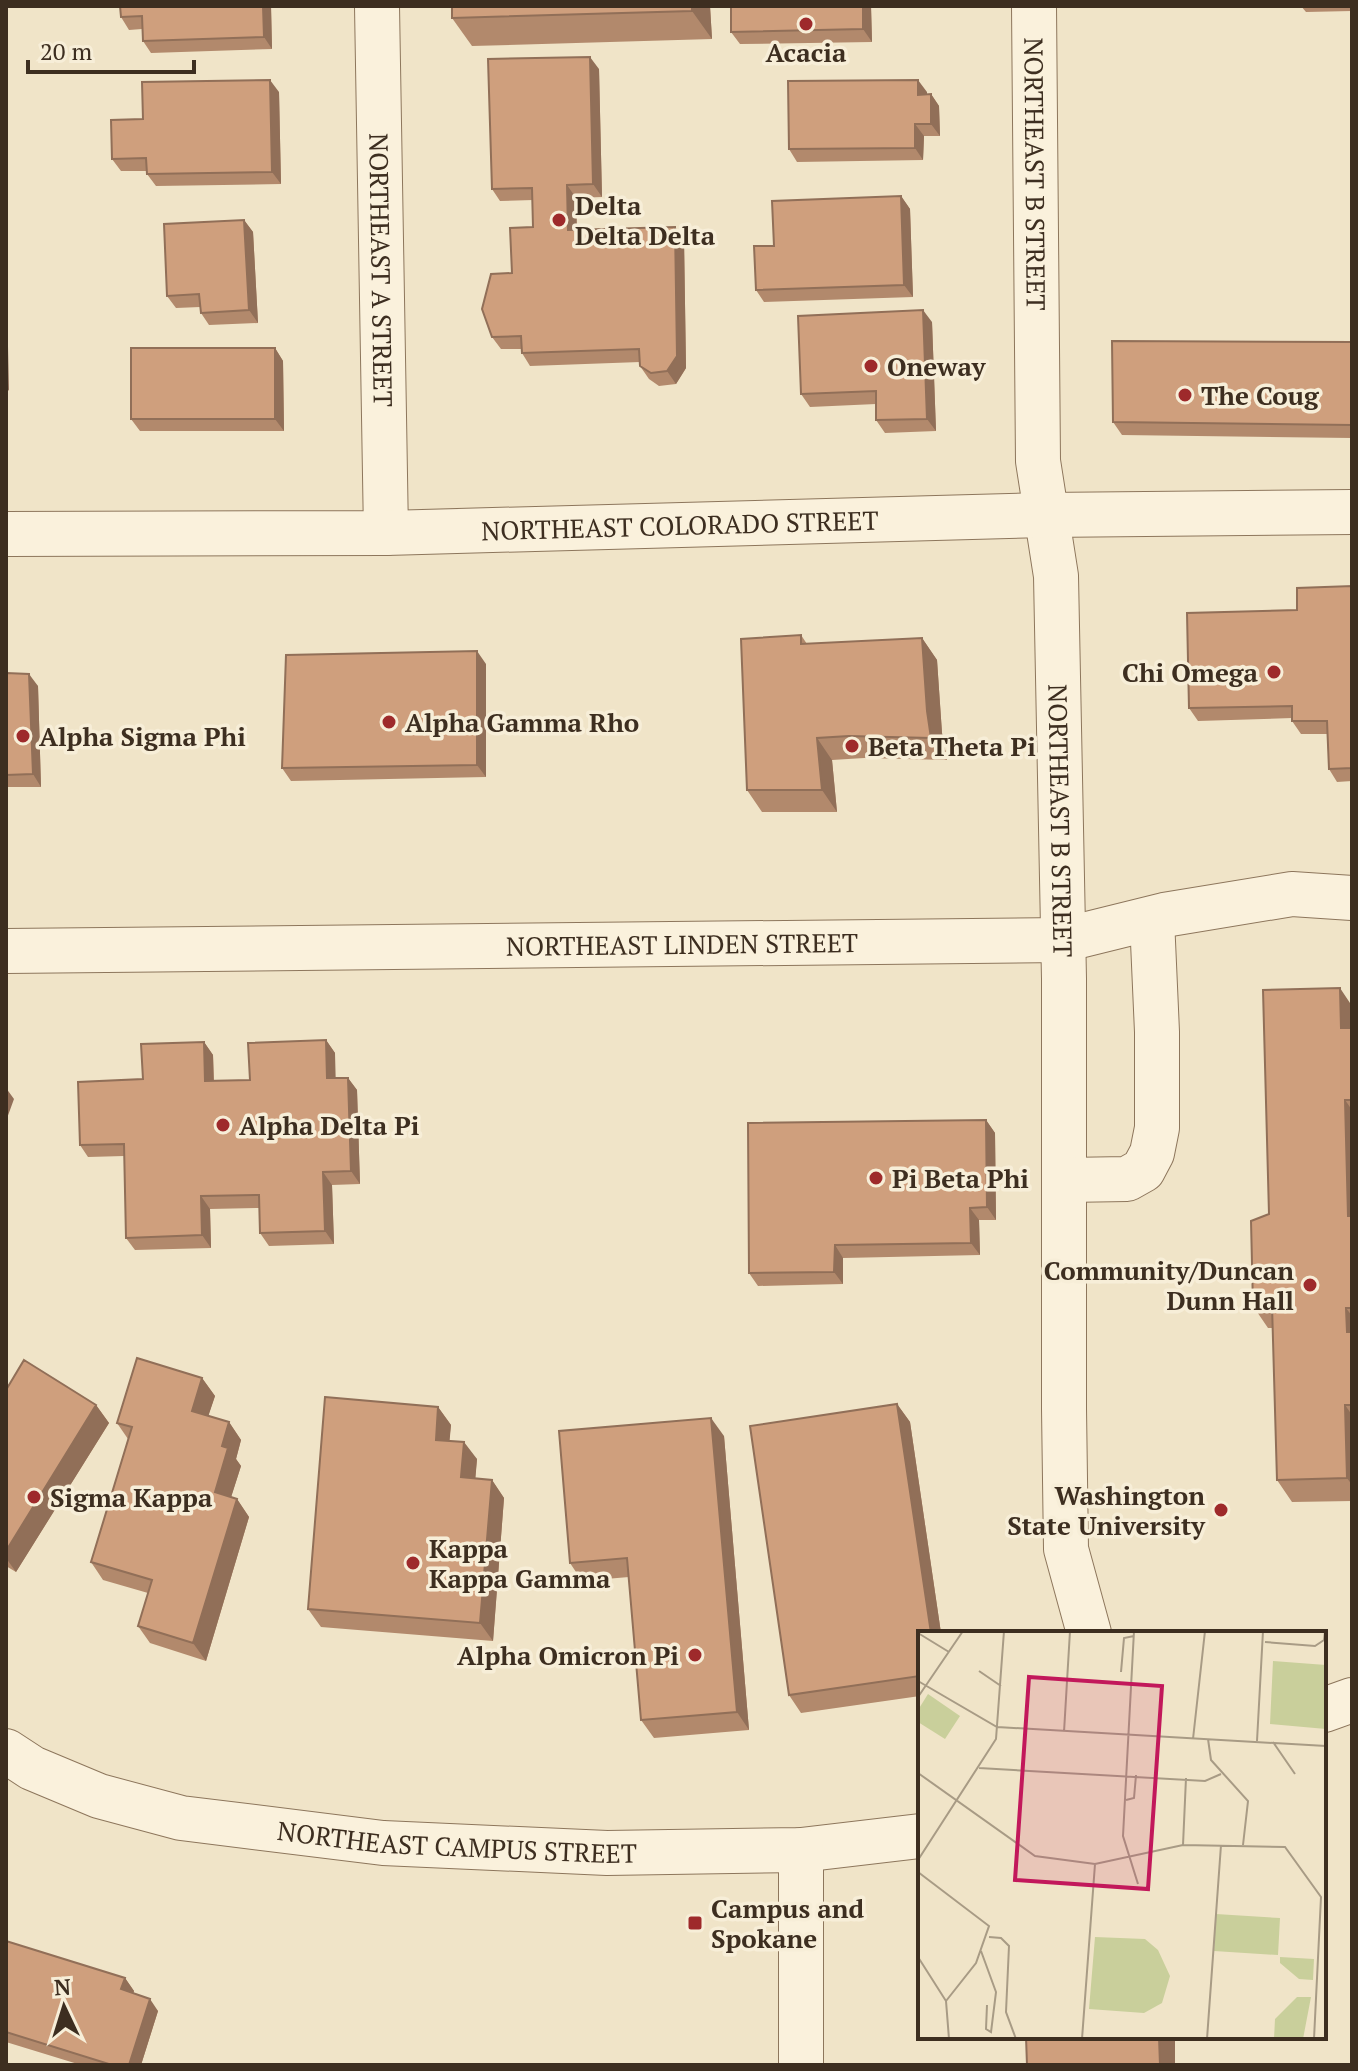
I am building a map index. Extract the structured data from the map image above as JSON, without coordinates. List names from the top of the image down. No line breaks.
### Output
{"streets":{"street":["NORTHEAST B STREET","NORTHEAST A STREET","NORTHEAST COLORADO STREET","NORTHEAST LINDEN STREET","NORTHEAST CAMPUS STREET"]},"crossings":[["NORTHEAST B STREET","NORTHEAST COLORADO STREET"],["NORTHEAST B STREET","NORTHEAST LINDEN STREET"],["NORTHEAST A STREET","NORTHEAST COLORADO STREET"]],"places":{"other":["Acacia","Delta Delta Delta","Oneway","The Coug","Chi Omega","Alpha Gamma Rho","Alpha Sigma Phi","Beta Theta Pi","Alpha Delta Pi","Pi Beta Phi","Community/Duncan Dunn Hall","Sigma Kappa","Washington State University","Kappa Kappa Gamma","Alpha Omicron Pi"],"transit":["Campus and Spokane"]},"scale_bar":"20 m","north":"top"}
